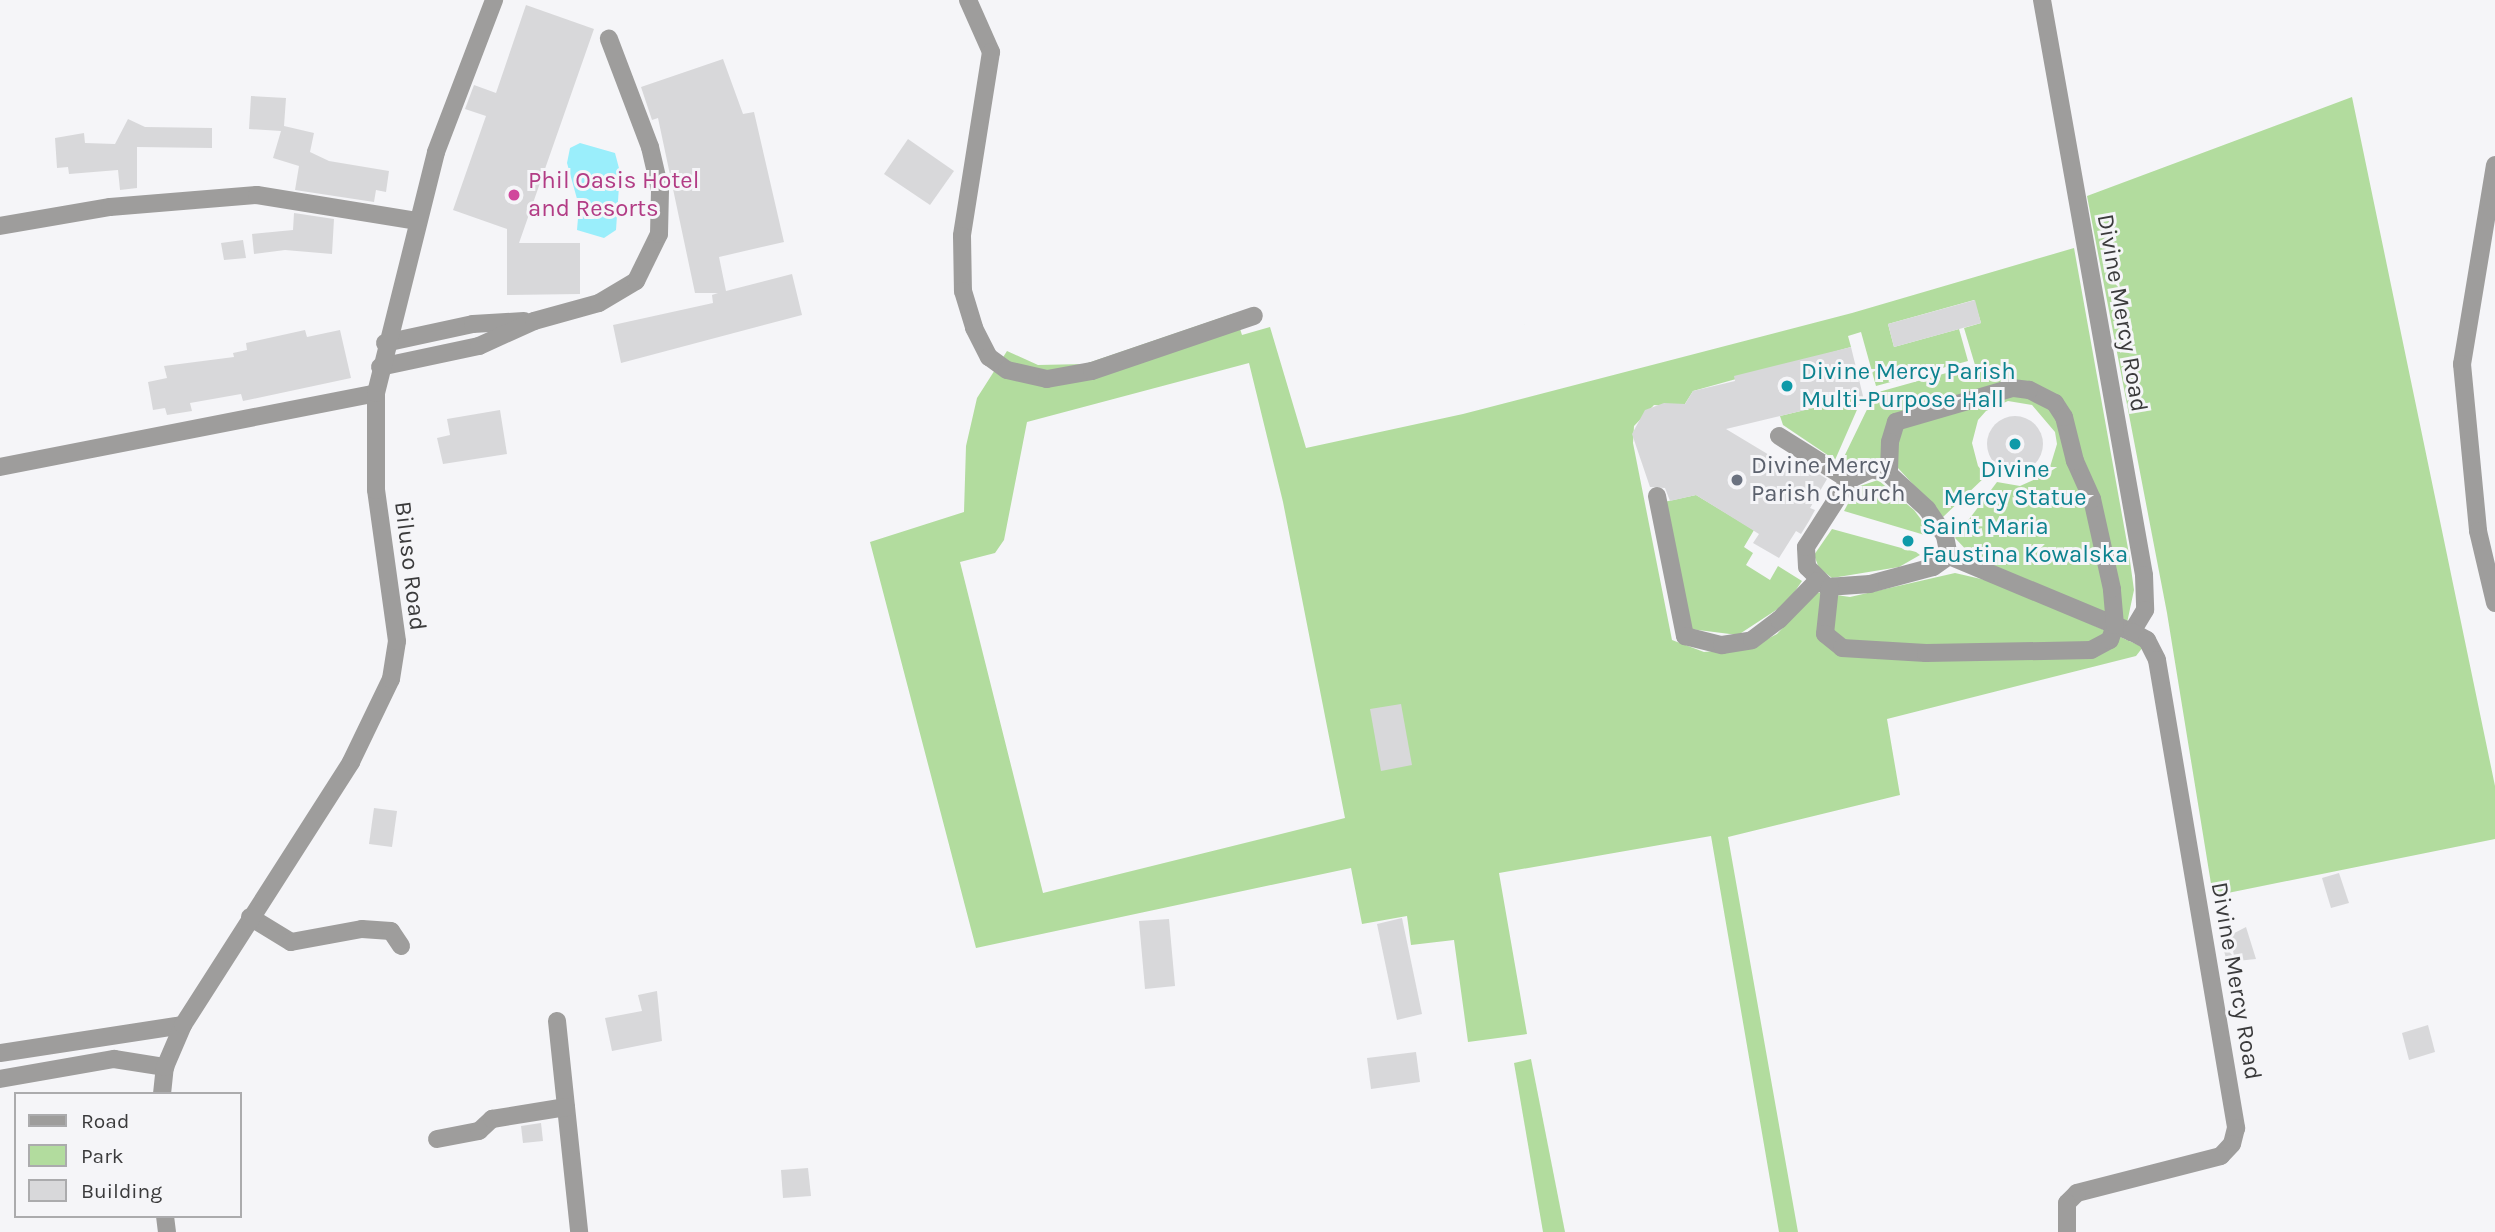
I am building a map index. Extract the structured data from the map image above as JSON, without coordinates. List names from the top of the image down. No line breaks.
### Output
{"streets":{"street":["Divine Mercy Road","Biluso Road"]},"places":["Phil Oasis Hotel and Resorts","Divine Mercy Parish Multi-Purpose Hall","Divine Mercy Statue","Divine Mercy Parish Church","Saint Maria Faustina Kowalska"],"legend":["Road","Park","Building"]}
